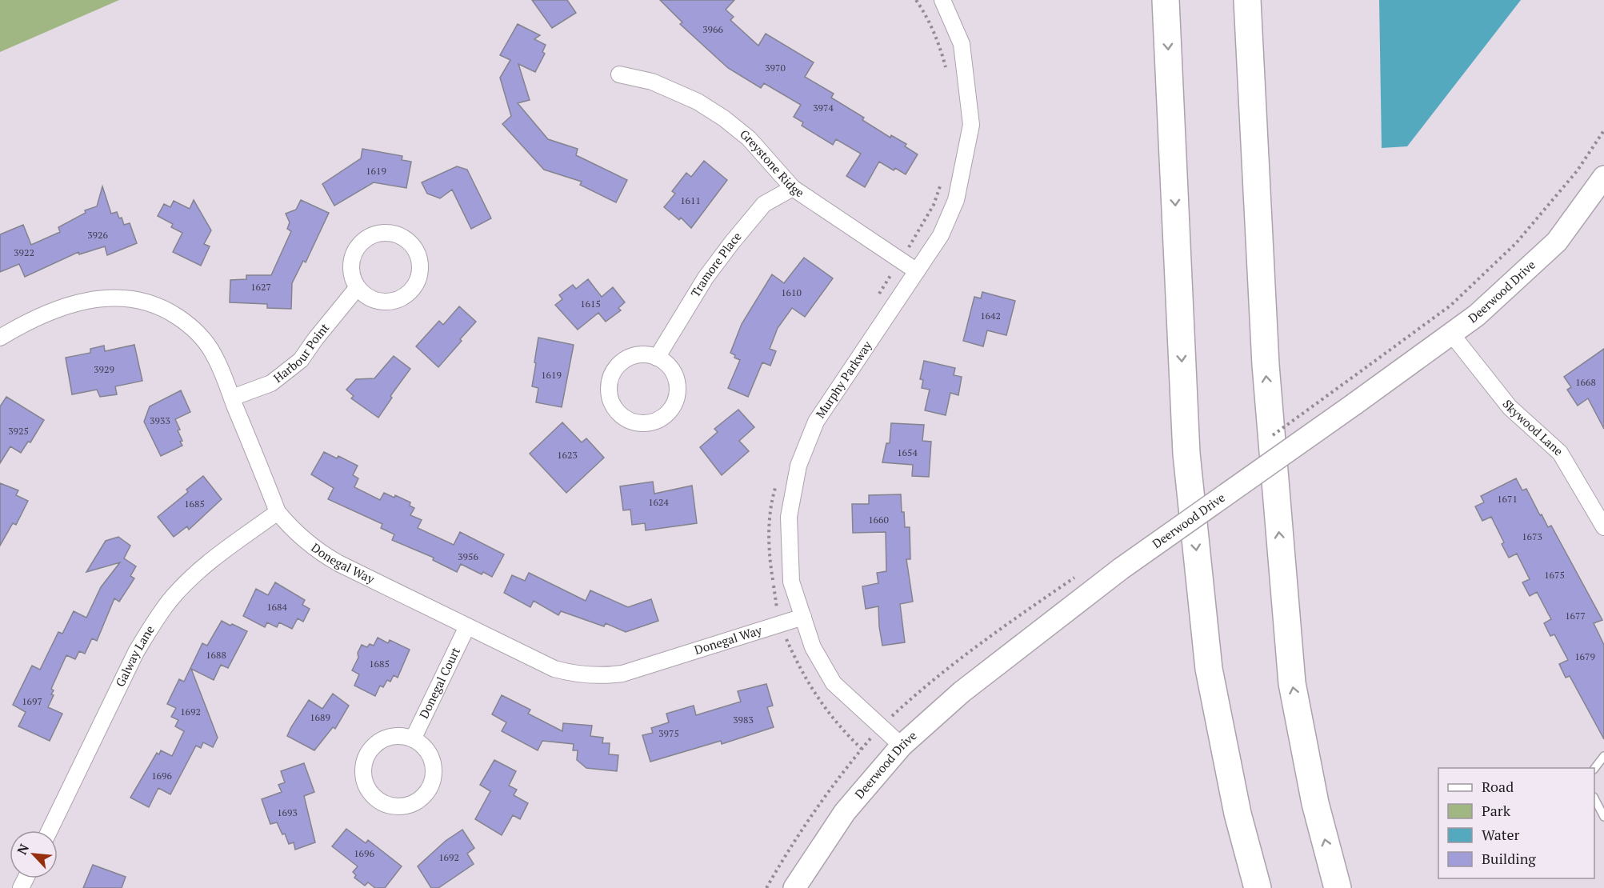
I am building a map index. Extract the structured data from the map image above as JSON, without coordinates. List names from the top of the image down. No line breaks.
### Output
{"streets":{"street":["Greystone Ridge","Tramore Place","Deerwood Drive","Harbour Point","Murphy Parkway","Skywood Lane","Donegal Way","Galway Lane","Donegal Court"]},"crossings":[["Greystone Ridge","Tramore Place"],["Greystone Ridge","Murphy Parkway"],["Deerwood Drive","Murphy Parkway"],["Deerwood Drive","Skywood Lane"],["Harbour Point","Donegal Way"],["Murphy Parkway","Donegal Way"],["Donegal Way","Galway Lane"],["Donegal Way","Donegal Court"]],"house_numbers":["3966","3970","3974","1619","1611","3926","3922","1627","1610","1615","1642","3929","1619","1668","3933","3925","1654","1623","1671","1624","1685","1660","1673","3956","1675","1684","1677","1688","1679","1685","1697","1692","1689","3983","3975","1696","1693","1696","1692"],"legend":["Road","Park","Water","Building"],"north":"top left"}
